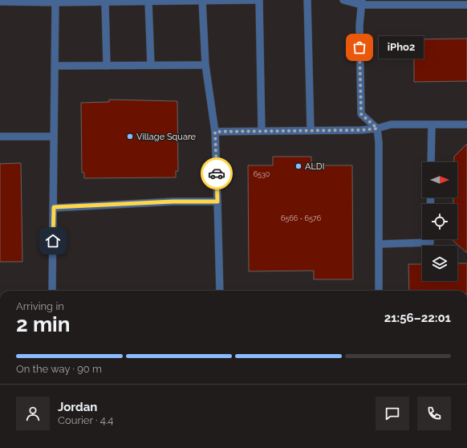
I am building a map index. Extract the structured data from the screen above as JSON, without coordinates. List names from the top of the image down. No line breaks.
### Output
{"places":["iPho2","Village Square","ALDI"],"house_numbers":["6530","6566 - 6576"],"north":"right","page":{"bubble":"iPho2","heading":["2 min","Arriving in","21:56–22:01"],"panel":["Jordan","Courier · 4.4"],"bar":"On the way · 90 m"}}
